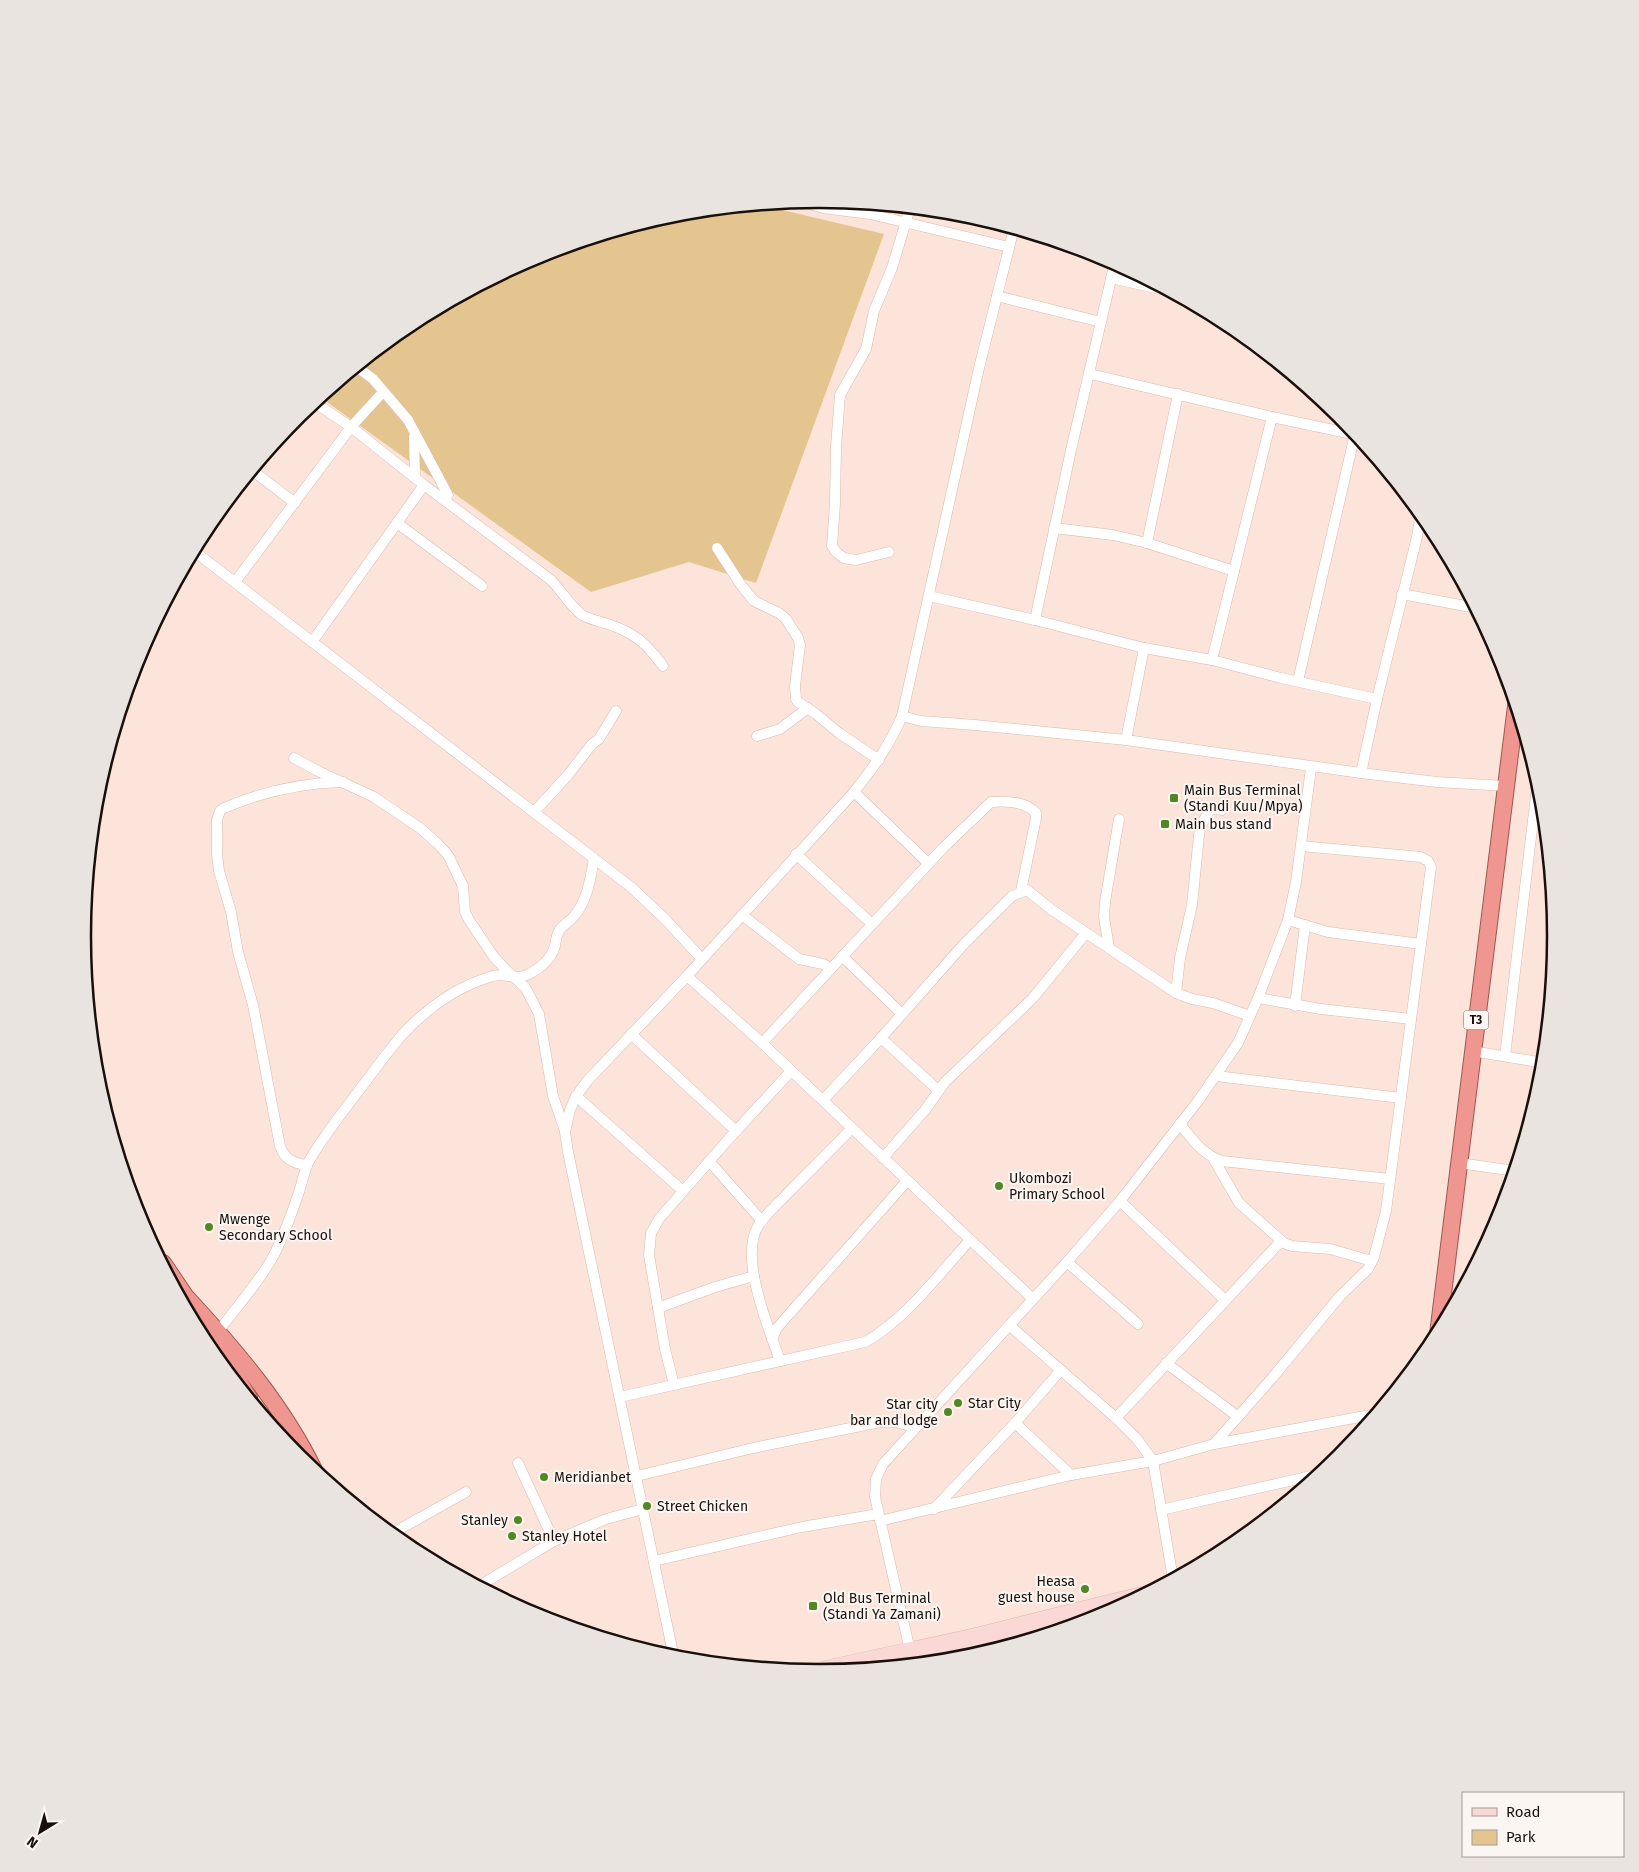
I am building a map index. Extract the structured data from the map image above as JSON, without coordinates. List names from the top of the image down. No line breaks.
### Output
{"streets":{"highway":["T3"]},"places":{"transit":["Main Bus Terminal (Standi Kuu/Mpya)","Main bus stand","Old Bus Terminal (Standi Ya Zamani)"],"other":["Ukombozi Primary School","Mwenge Secondary School","Star City","Star city bar and lodge","Meridianbet","Street Chicken","Stanley","Stanley Hotel","Heasa guest house"]},"legend":["Road","Park"],"north":"bottom left"}
